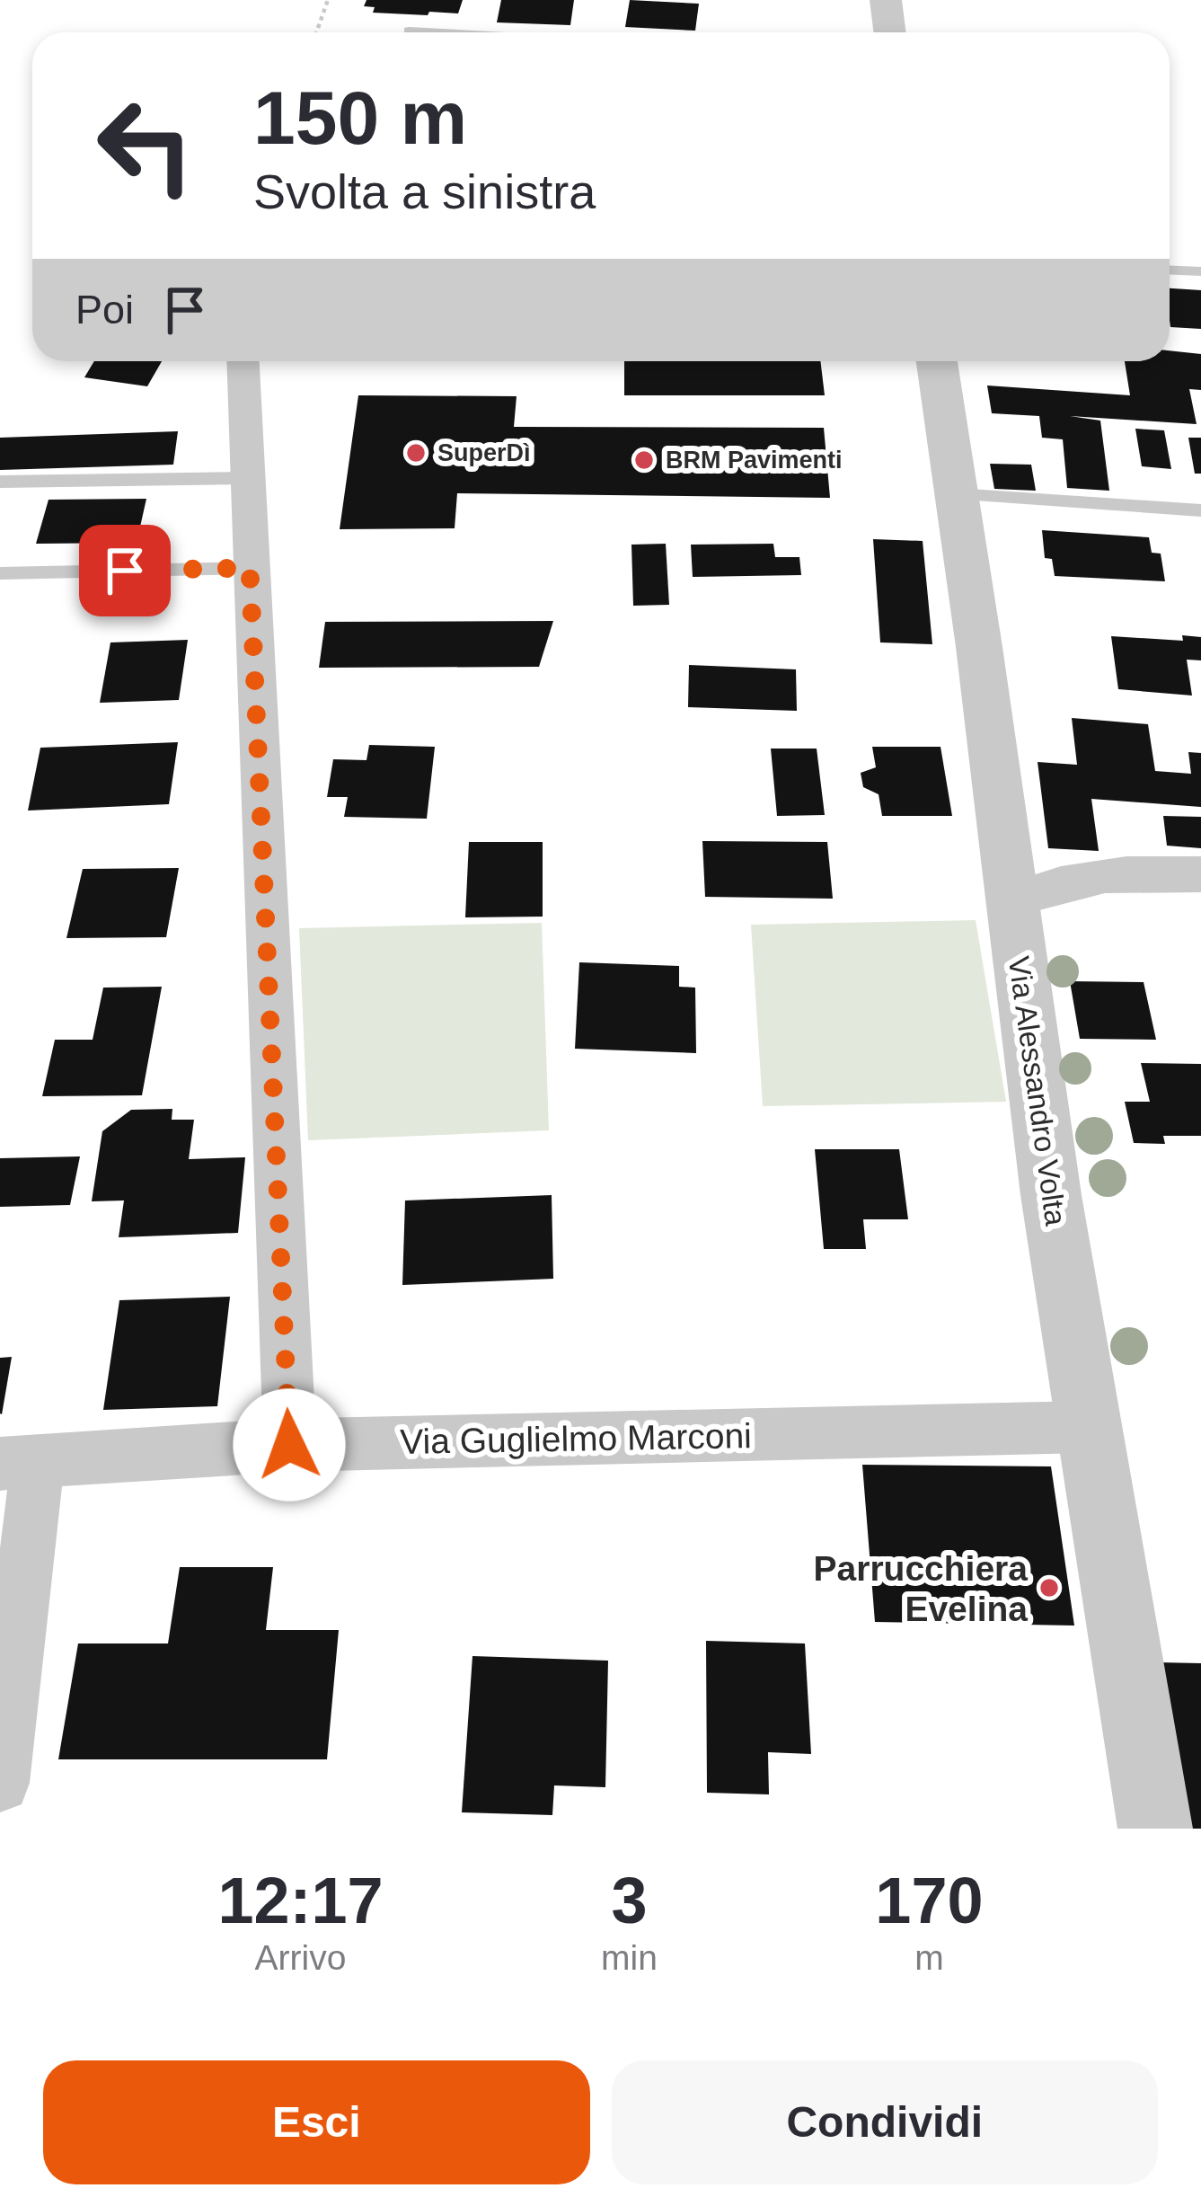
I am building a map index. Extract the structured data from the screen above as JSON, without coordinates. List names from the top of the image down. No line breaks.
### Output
{"streets":{"street":["Via Alessandro Volta","Via Guglielmo Marconi"]},"crossings":[["Via Alessandro Volta","Via Guglielmo Marconi"]],"places":["SuperDì","BRM Pavimenti","Parrucchiera Evelina"],"page":{"turn":["150 m","Svolta a sinistra"],"then":"Poi","eta":["12:17","Arrivo","3","min","170","m"],"buttons":["Esci","Condividi"]}}
